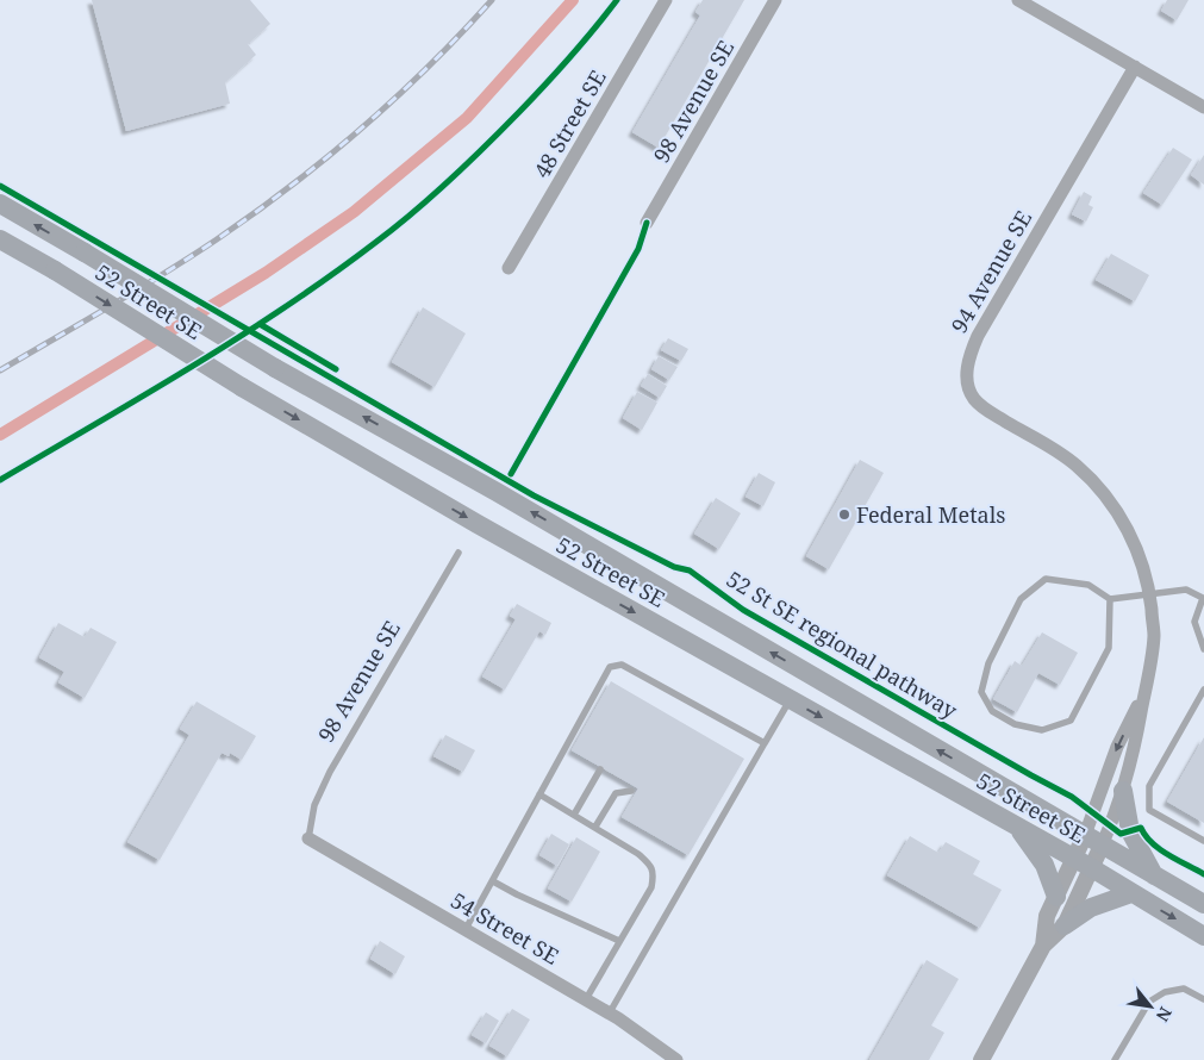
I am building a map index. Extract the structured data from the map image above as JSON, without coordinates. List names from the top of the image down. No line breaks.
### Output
{"streets":{"main road":["52 Street SE"],"street":["98 Avenue SE","48 Street SE","94 Avenue SE","54 Street SE"],"cycle path":["52 St SE regional pathway"]},"crossings":[["98 Avenue SE","54 Street SE"],["94 Avenue SE","52 Street SE"]],"places":["Federal Metals"],"north":"bottom right"}
